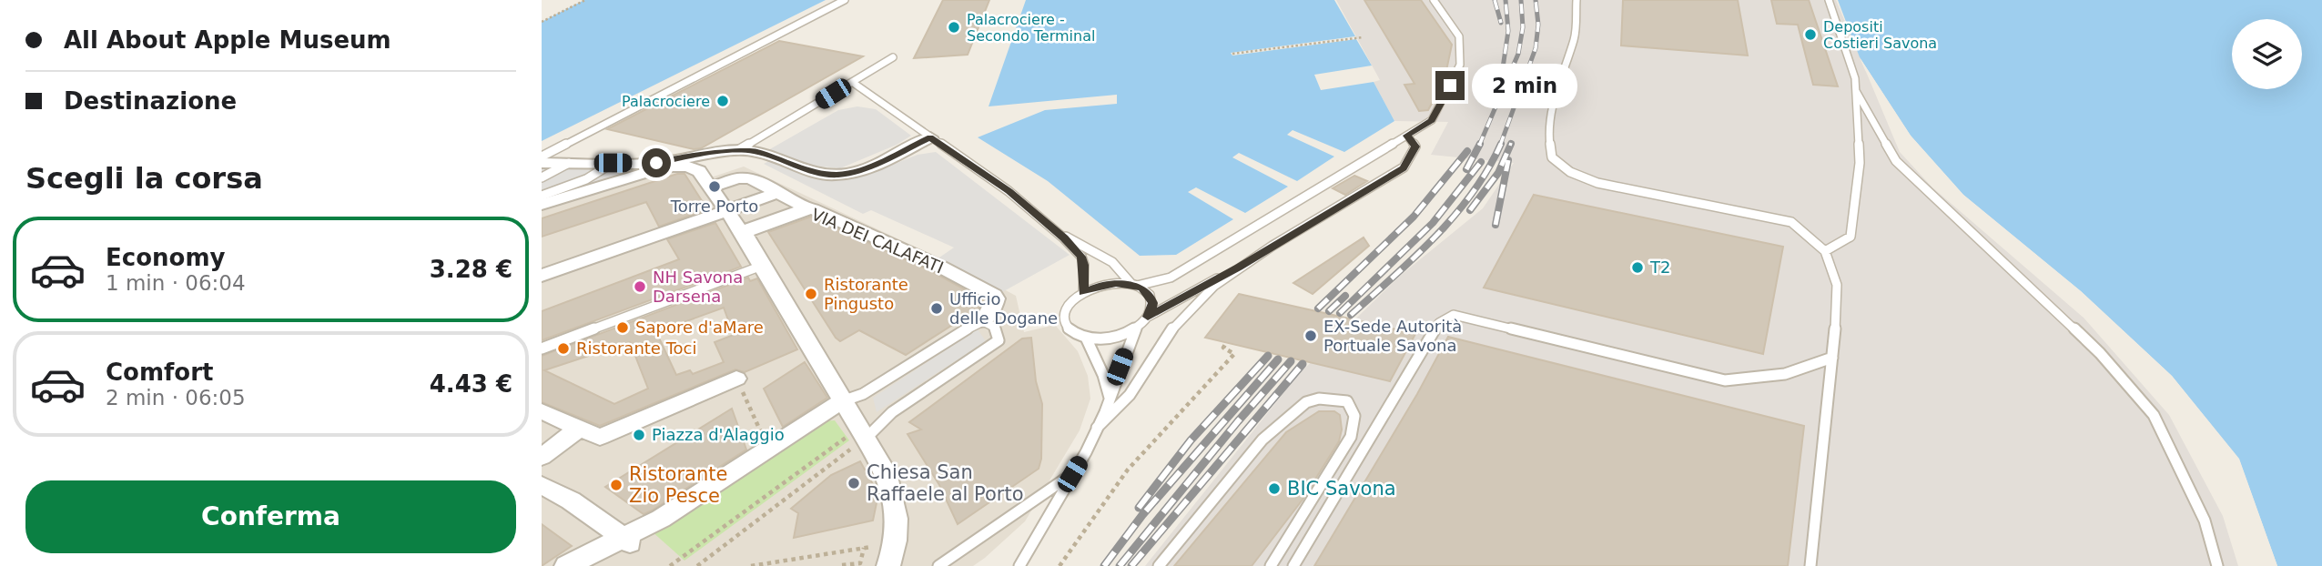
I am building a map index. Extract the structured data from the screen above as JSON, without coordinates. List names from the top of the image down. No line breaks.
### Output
{"streets":{"street":["VIA DEI CALAFATI"]},"places":["Palacrociere - Secondo Terminal","Depositi Costieri Savona","Palacrociere","Torre Porto","T2","NH Savona Darsena","Ristorante Pingusto","Ufficio delle Dogane","Sapore d'aMare","EX-Sede Autorità Portuale Savona","Ristorante Toci","Piazza d'Alaggio","Chiesa San Raffaele al Porto","Ristorante Zio Pesce","BIC Savona"],"page":{"banner":["All About Apple Museum","Destinazione"],"bubble":"2 min","heading":"Scegli la corsa","list":[{"name":"Economy","note":"1 min · 06:04","value":"3.28 €"},{"name":"Comfort","note":"2 min · 06:05","value":"4.43 €"}],"buttons":"Conferma"}}
